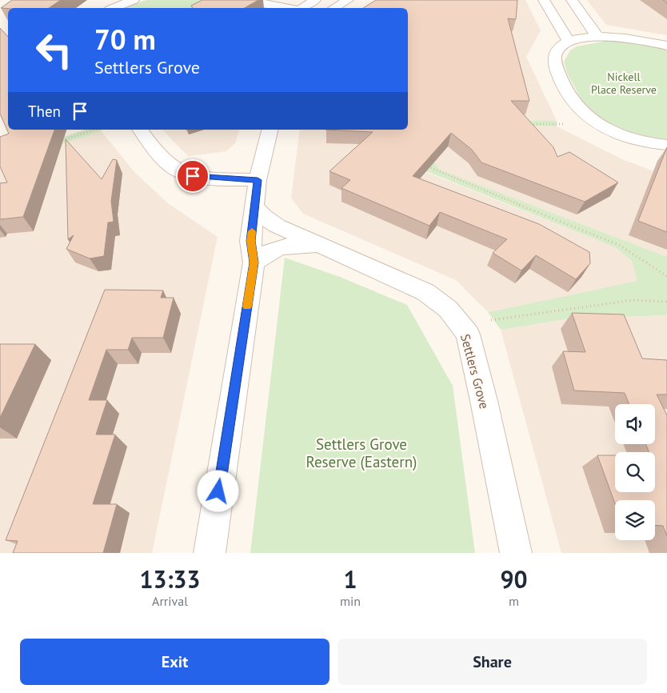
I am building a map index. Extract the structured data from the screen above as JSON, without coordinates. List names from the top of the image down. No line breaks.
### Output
{"streets":{"street":["Settlers Grove"]},"parks":["Nickell Place Reserve","Settlers Grove Reserve (Eastern)"],"page":{"turn":["70 m","Settlers Grove"],"then":"Then","eta":["13:33","Arrival","1","min","90","m"],"buttons":["Exit","Share"]}}
